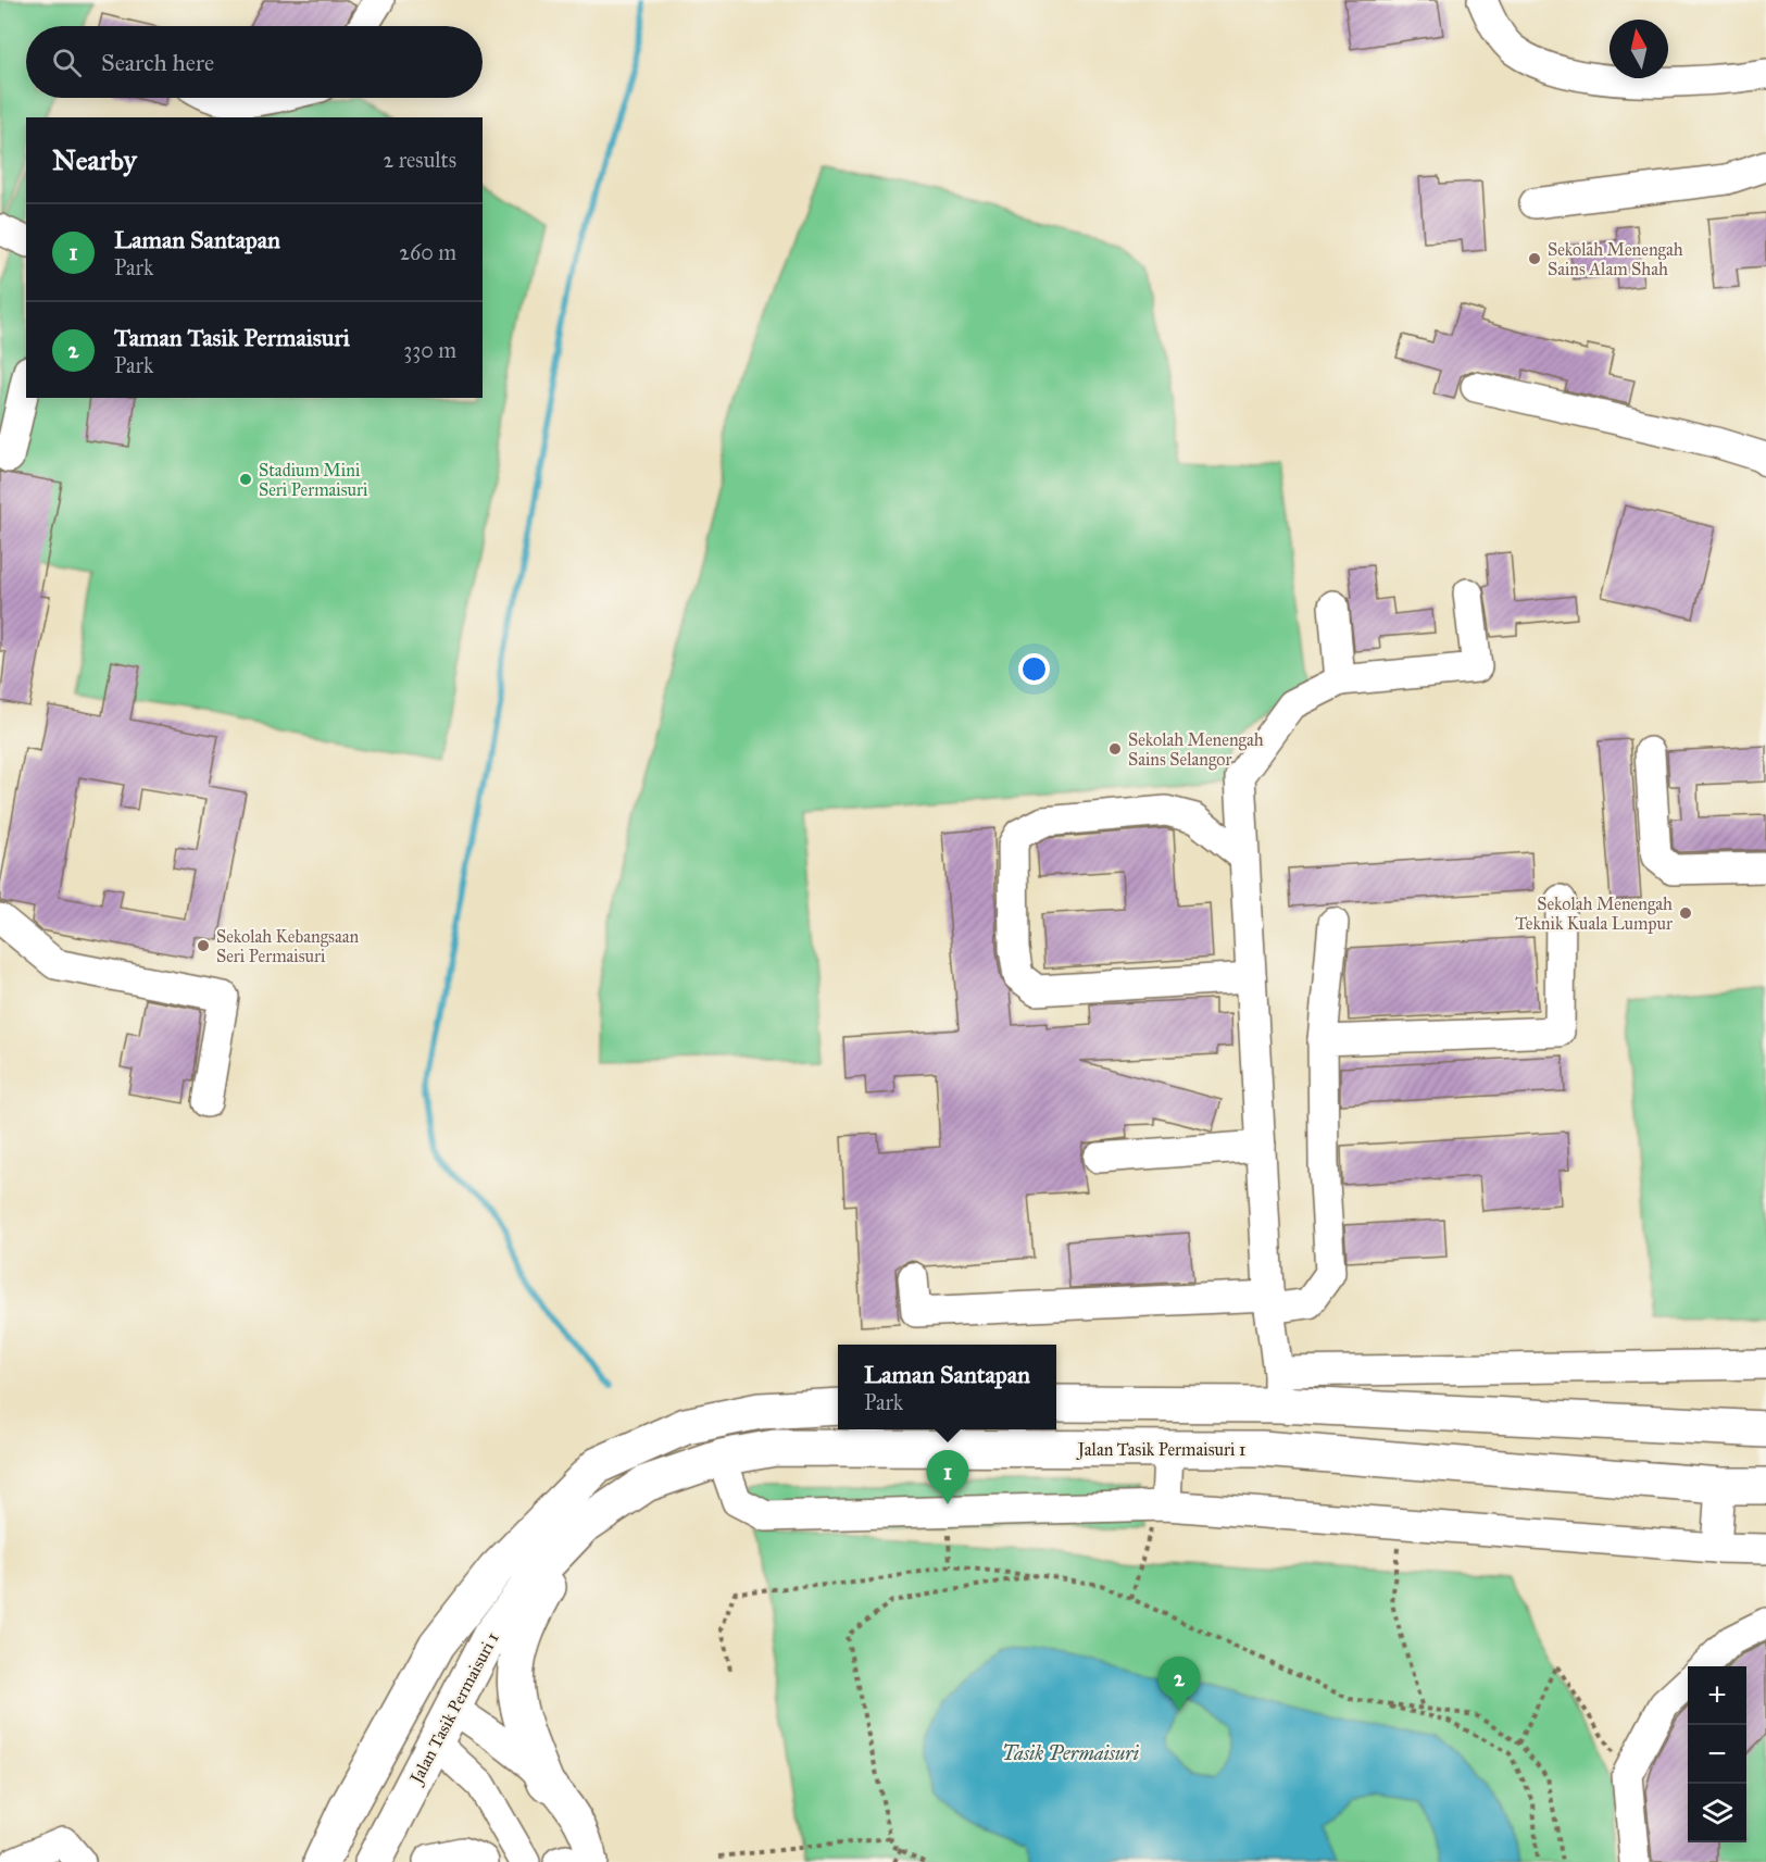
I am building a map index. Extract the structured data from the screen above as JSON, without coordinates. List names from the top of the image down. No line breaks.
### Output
{"streets":{"main road":["Jalan Tasik Permaisuri 1"]},"water":["Tasik Permaisuri"],"places":["Sekolah Menengah Sains Alam Shah","Stadium Mini Seri Permaisuri","Sekolah Menengah Sains Selangor","Sekolah Menengah Teknik Kuala Lumpur","Sekolah Kebangsaan Seri Permaisuri"],"north":"top","page":{"search":"Search here","heading":["Nearby","2 results"],"list":[{"mark":"1","name":"Laman Santapan","note":"Park","value":"260 m"},{"mark":"2","name":"Taman Tasik Permaisuri","note":"Park","value":"330 m"}],"popup":["Laman Santapan","Park"],"pins":["1","2"],"map_buttons":["+","−"]}}
